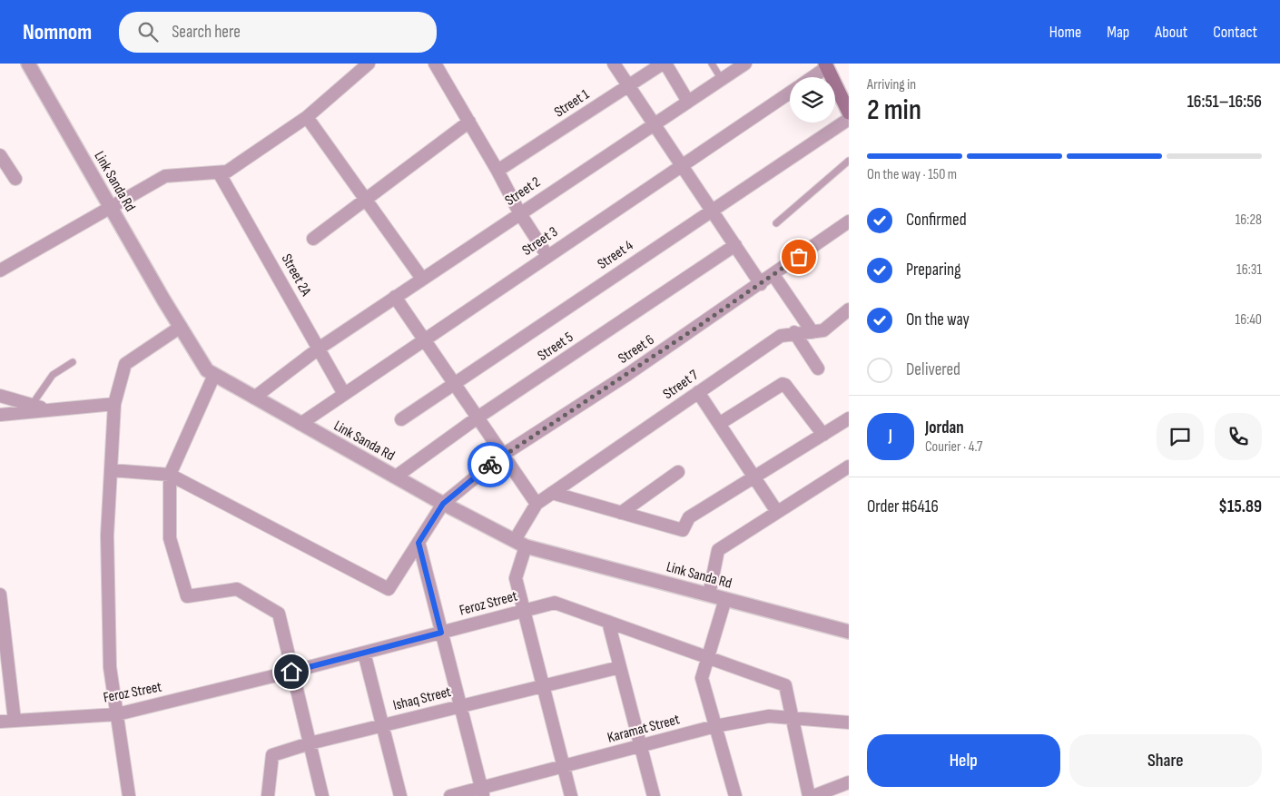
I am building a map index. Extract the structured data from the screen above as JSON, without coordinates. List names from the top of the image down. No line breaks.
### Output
{"streets":{"street":["Street 1","Link Sanda Rd","Street 2","Street 3","Street 4","Street 2A","Street 5","Street 6","Street 7","Feroz Street","Ishaq Street","Karamat Street"]},"crossings":[["Link Sanda Rd","Street 2"],["Link Sanda Rd","Street 3"],["Link Sanda Rd","Street 5"],["Link Sanda Rd","Street 6"],["Street 2","Street 2A"],["Street 3","Street 2A"],["Feroz Street","Karamat Street"]],"page":{"header":"Nomnom","search":"Search here","nav":["Home","Map","About","Contact"],"heading":["2 min","Arriving in","16:51–16:56"],"panel":["Jordan","Courier · 4.7","Order #6416","$15.89"],"bar":"On the way · 150 m","list":[["Confirmed","16:28"],["Preparing","16:31"],["On the way","16:40"],"Delivered"],"round":"J","buttons":["Help","Share"]}}
